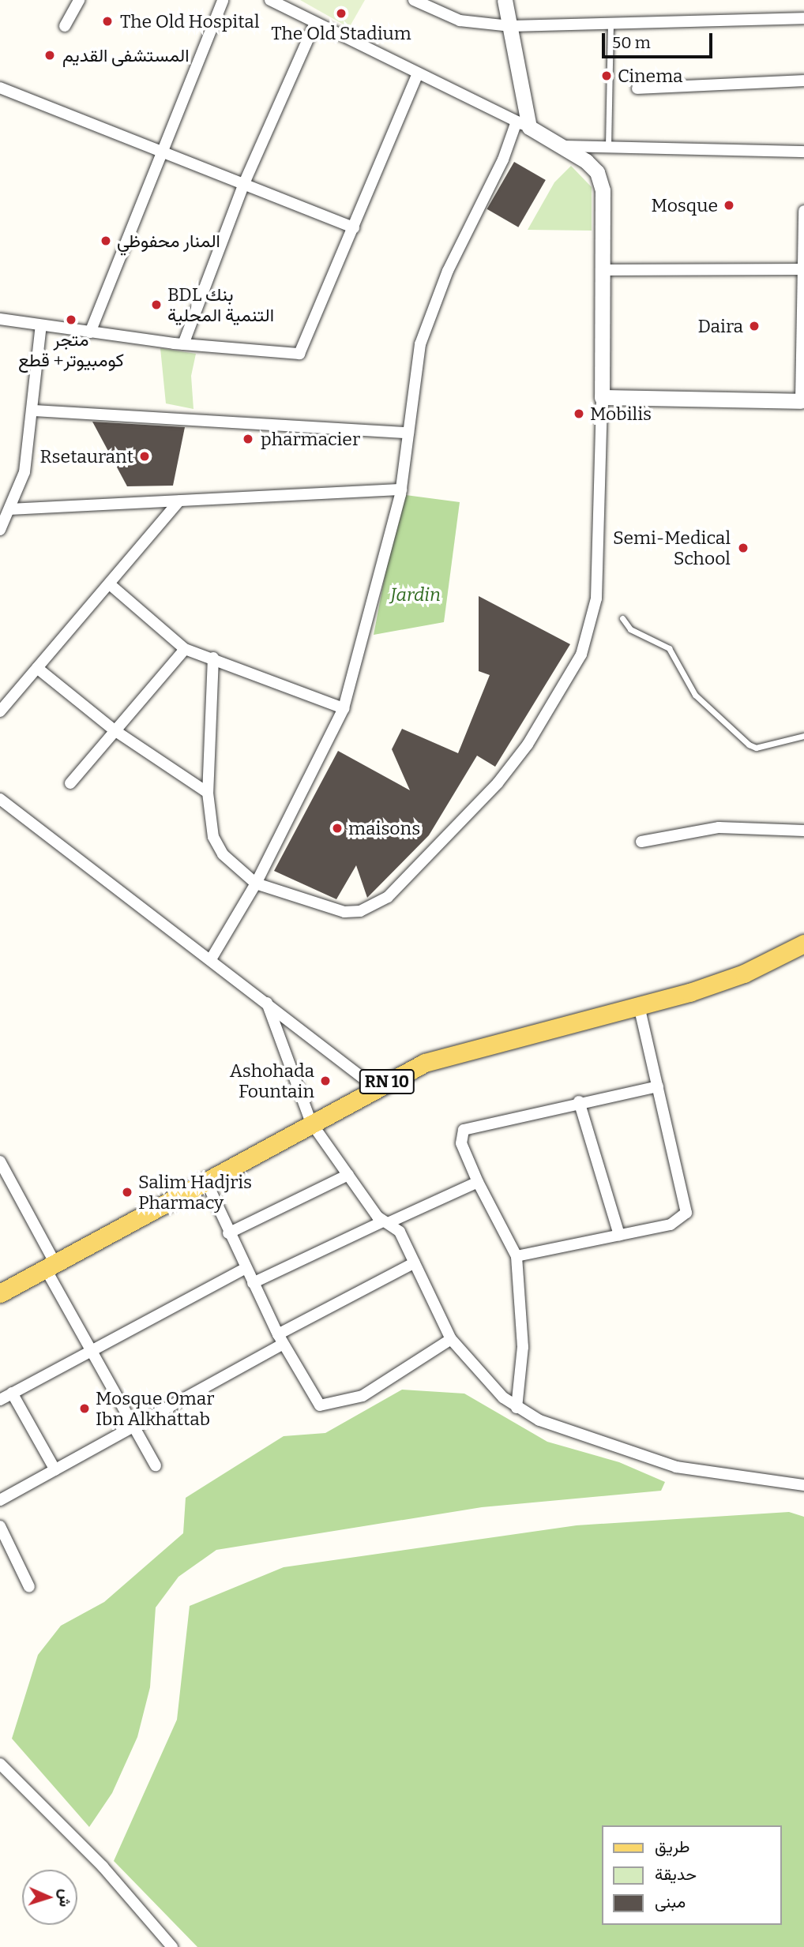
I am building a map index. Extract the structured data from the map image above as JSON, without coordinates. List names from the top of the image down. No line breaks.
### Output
{"streets":{"main road":["RN 10"]},"parks":["Jardin"],"places":["The Old Stadium","The Old Hospital","المستشفى القديم","Cinema","Mosque","المنار محفوظي","BDL بنك التنمية المحلية","متجر كومبيوتر+ قطع","Daira","Mobilis","pharmacier","Rsetaurant","Semi-Medical School","maisons","Ashohada Fountain","Salim Hadjris Pharmacy","Mosque Omar Ibn Alkhattab"],"legend":["طريق","حديقة","مبنى"],"scale_bar":"50 m","north":"right"}
